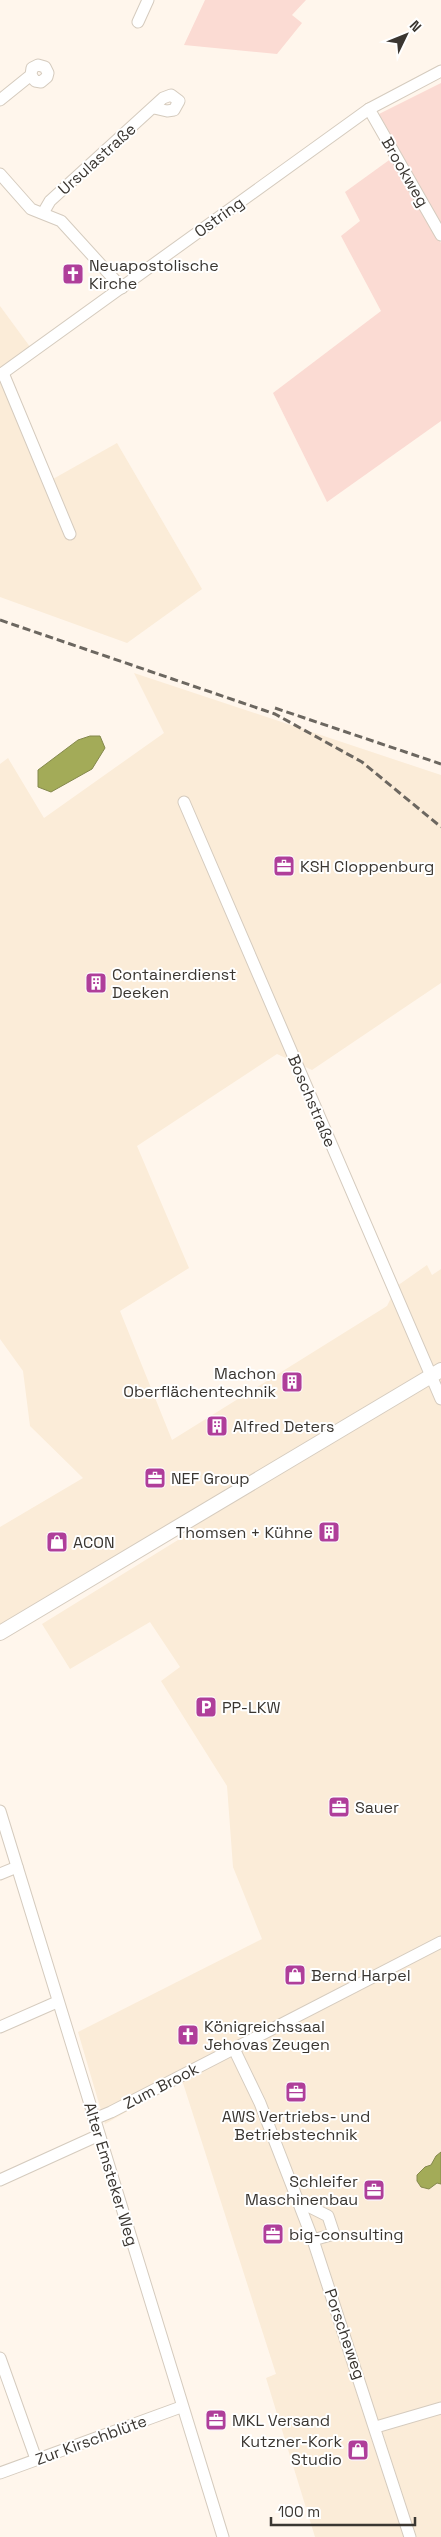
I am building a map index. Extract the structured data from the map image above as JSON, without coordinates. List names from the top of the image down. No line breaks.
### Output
{"streets":{"street":["Ursulastraße","Brookweg","Ostring","Boschstraße","Zum Brook","Alter Emsteker Weg","Porscheweg","Zur Kirschblüte"]},"crossings":[["Brookweg","Ostring"],["Zum Brook","Alter Emsteker Weg"],["Zum Brook","Porscheweg"],["Alter Emsteker Weg","Zur Kirschblüte"]],"places":{"church":["Neuapostolische Kirche","Königreichssaal Jehovas Zeugen"],"office":["KSH Cloppenburg","NEF Group","Sauer","AWS Vertriebs- und Betriebstechnik","Schleifer Maschinenbau","big-consulting","MKL Versand"],"building":["Containerdienst Deeken","Machon Oberflächentechnik","Alfred Deters","Thomsen + Kühne"],"shop":["ACON","Bernd Harpel","Kutzner-Kork Studio"],"parking":["PP-LKW"]},"scale_bar":"100 m","north":"top right"}
